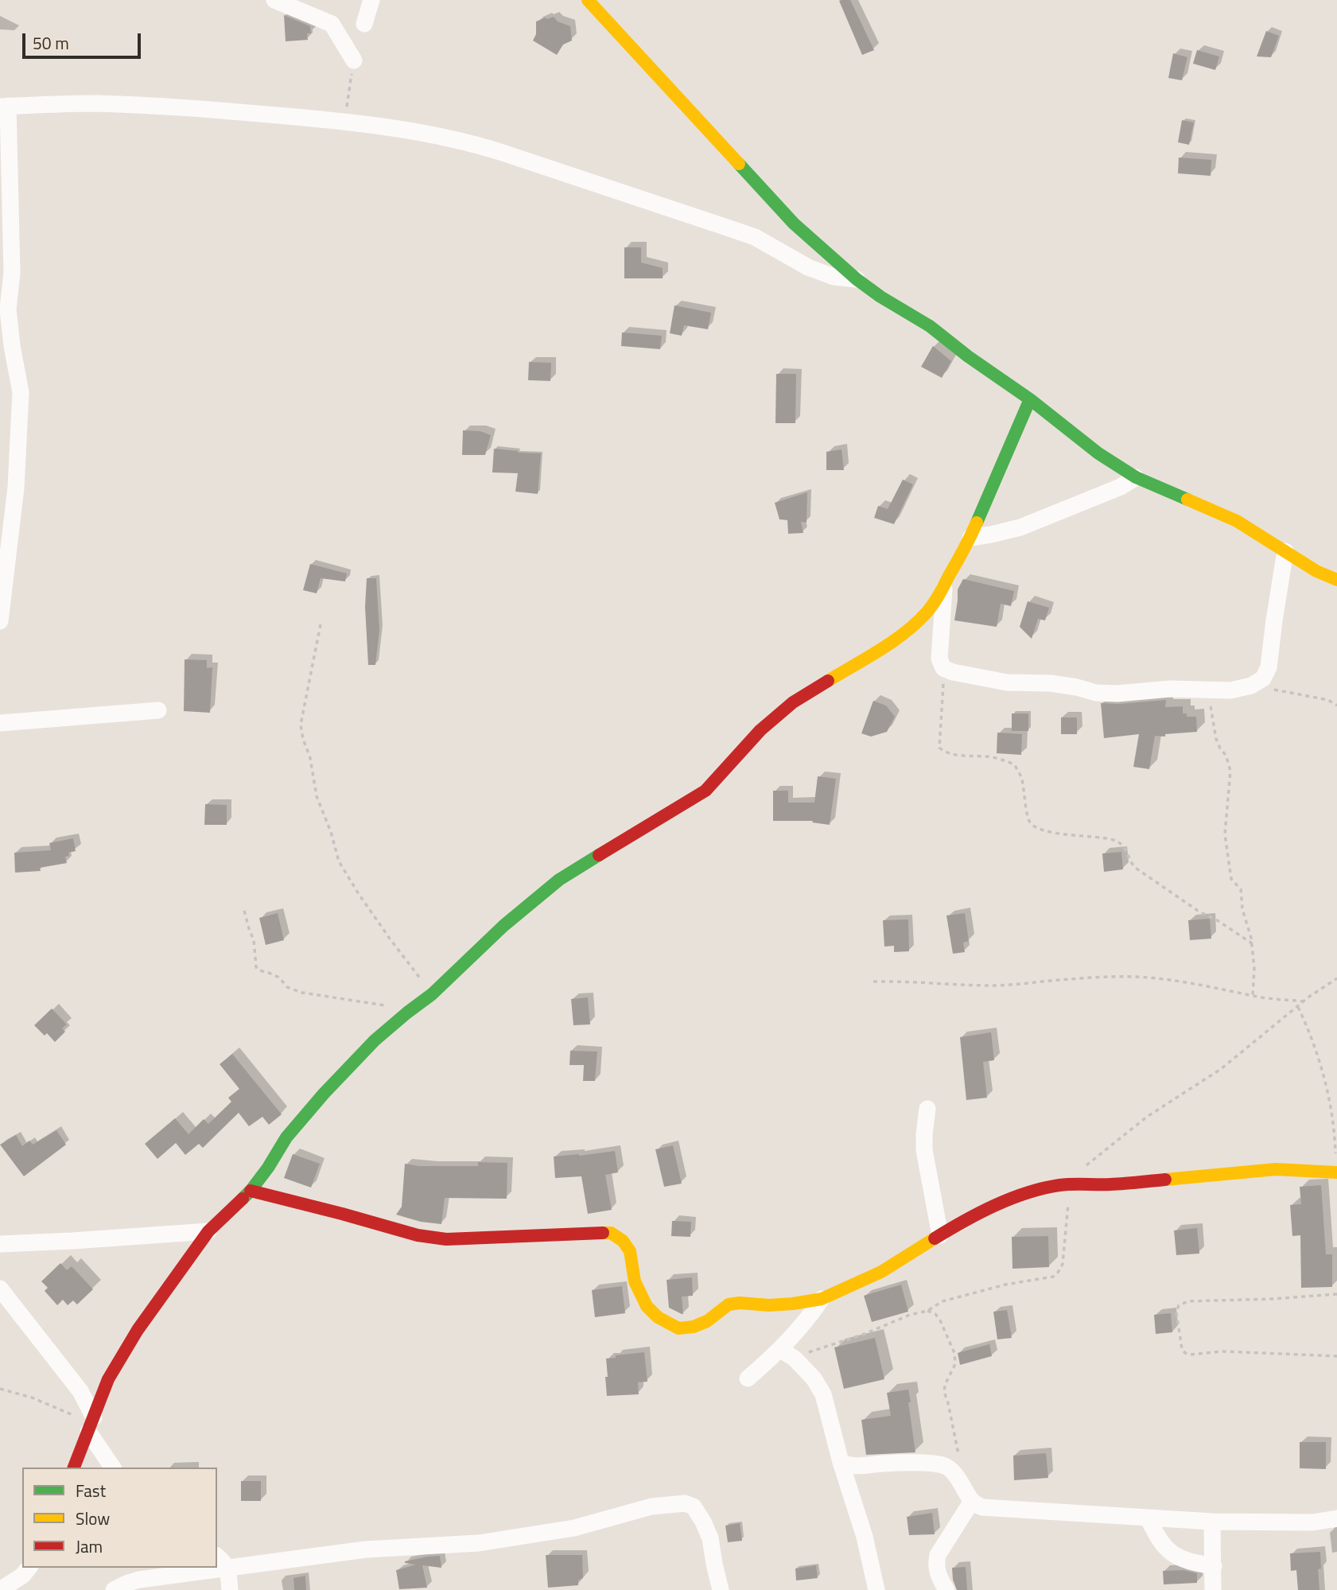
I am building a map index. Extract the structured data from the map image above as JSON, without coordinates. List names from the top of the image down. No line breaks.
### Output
{"legend":["Fast","Slow","Jam"],"scale_bar":"50 m"}
